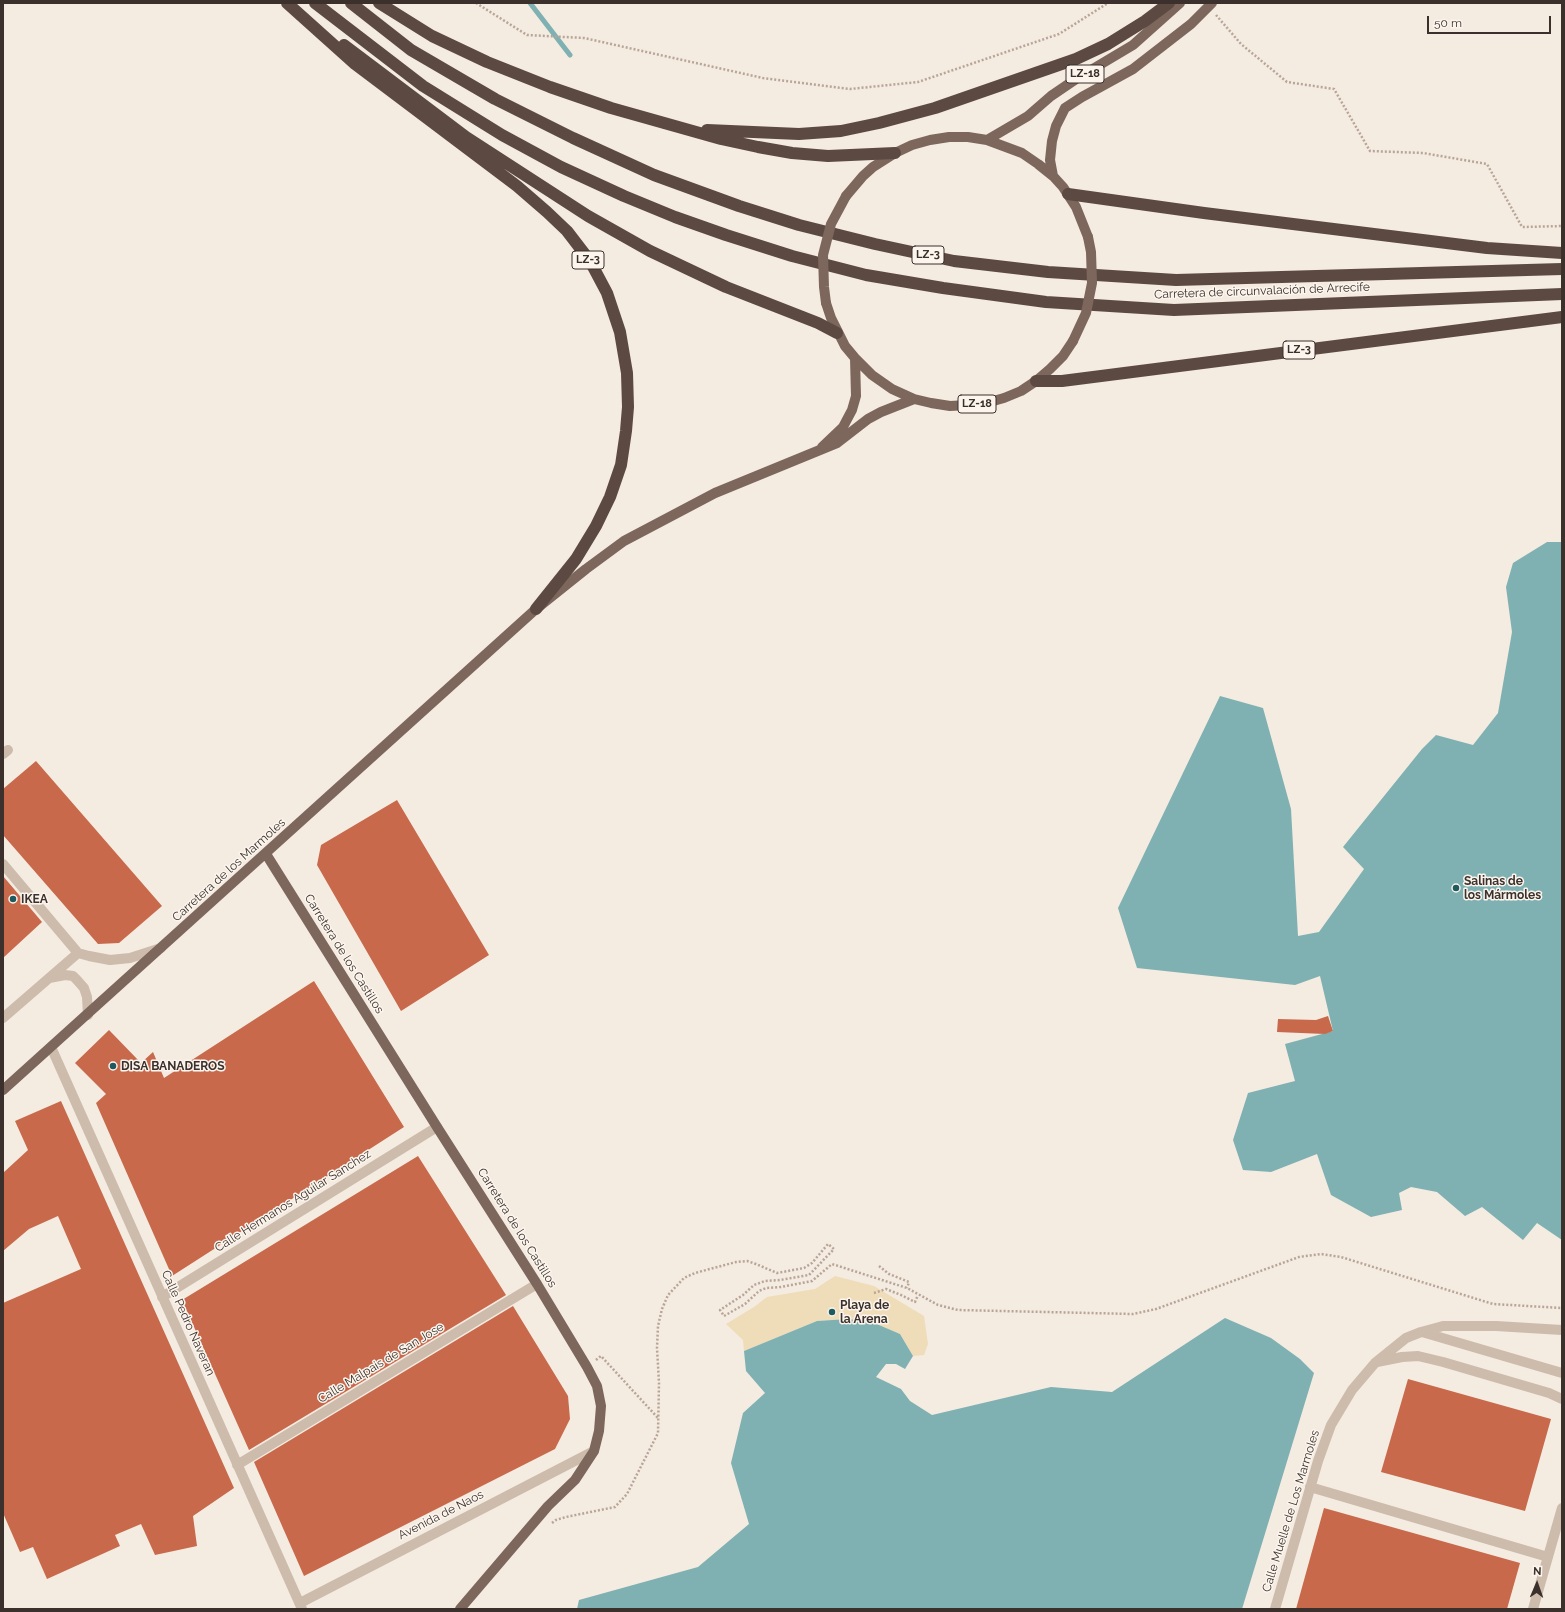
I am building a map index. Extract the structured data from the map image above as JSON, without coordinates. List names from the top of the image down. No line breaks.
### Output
{"streets":{"highway":["LZ-3","Carretera de circunvalación de Arrecife"],"main road":["LZ-18","Carretera de los Marmoles","Carretera de los Castillos"],"street":["Calle Hermanos Aguilar Sanchez","Calle Pedro Naveran","Calle Malpais de San Jose","Calle Muelle de Los Marmoles","Avenida de Naos"]},"crossings":[["LZ-18","LZ-3"],["LZ-18","Carretera de los Marmoles"],["LZ-3","Carretera de los Marmoles"],["Carretera de los Marmoles","Carretera de los Castillos"],["Carretera de los Marmoles","Calle Pedro Naveran"],["Carretera de los Castillos","Calle Hermanos Aguilar Sanchez"],["Carretera de los Castillos","Calle Malpais de San Jose"],["Carretera de los Castillos","Avenida de Naos"],["Calle Hermanos Aguilar Sanchez","Calle Pedro Naveran"],["Calle Pedro Naveran","Calle Malpais de San Jose"],["Calle Pedro Naveran","Avenida de Naos"]],"places":["Salinas de los Mármoles","IKEA","DISA BANADEROS","Playa de la Arena"],"scale_bar":"50 m","north":"top"}
